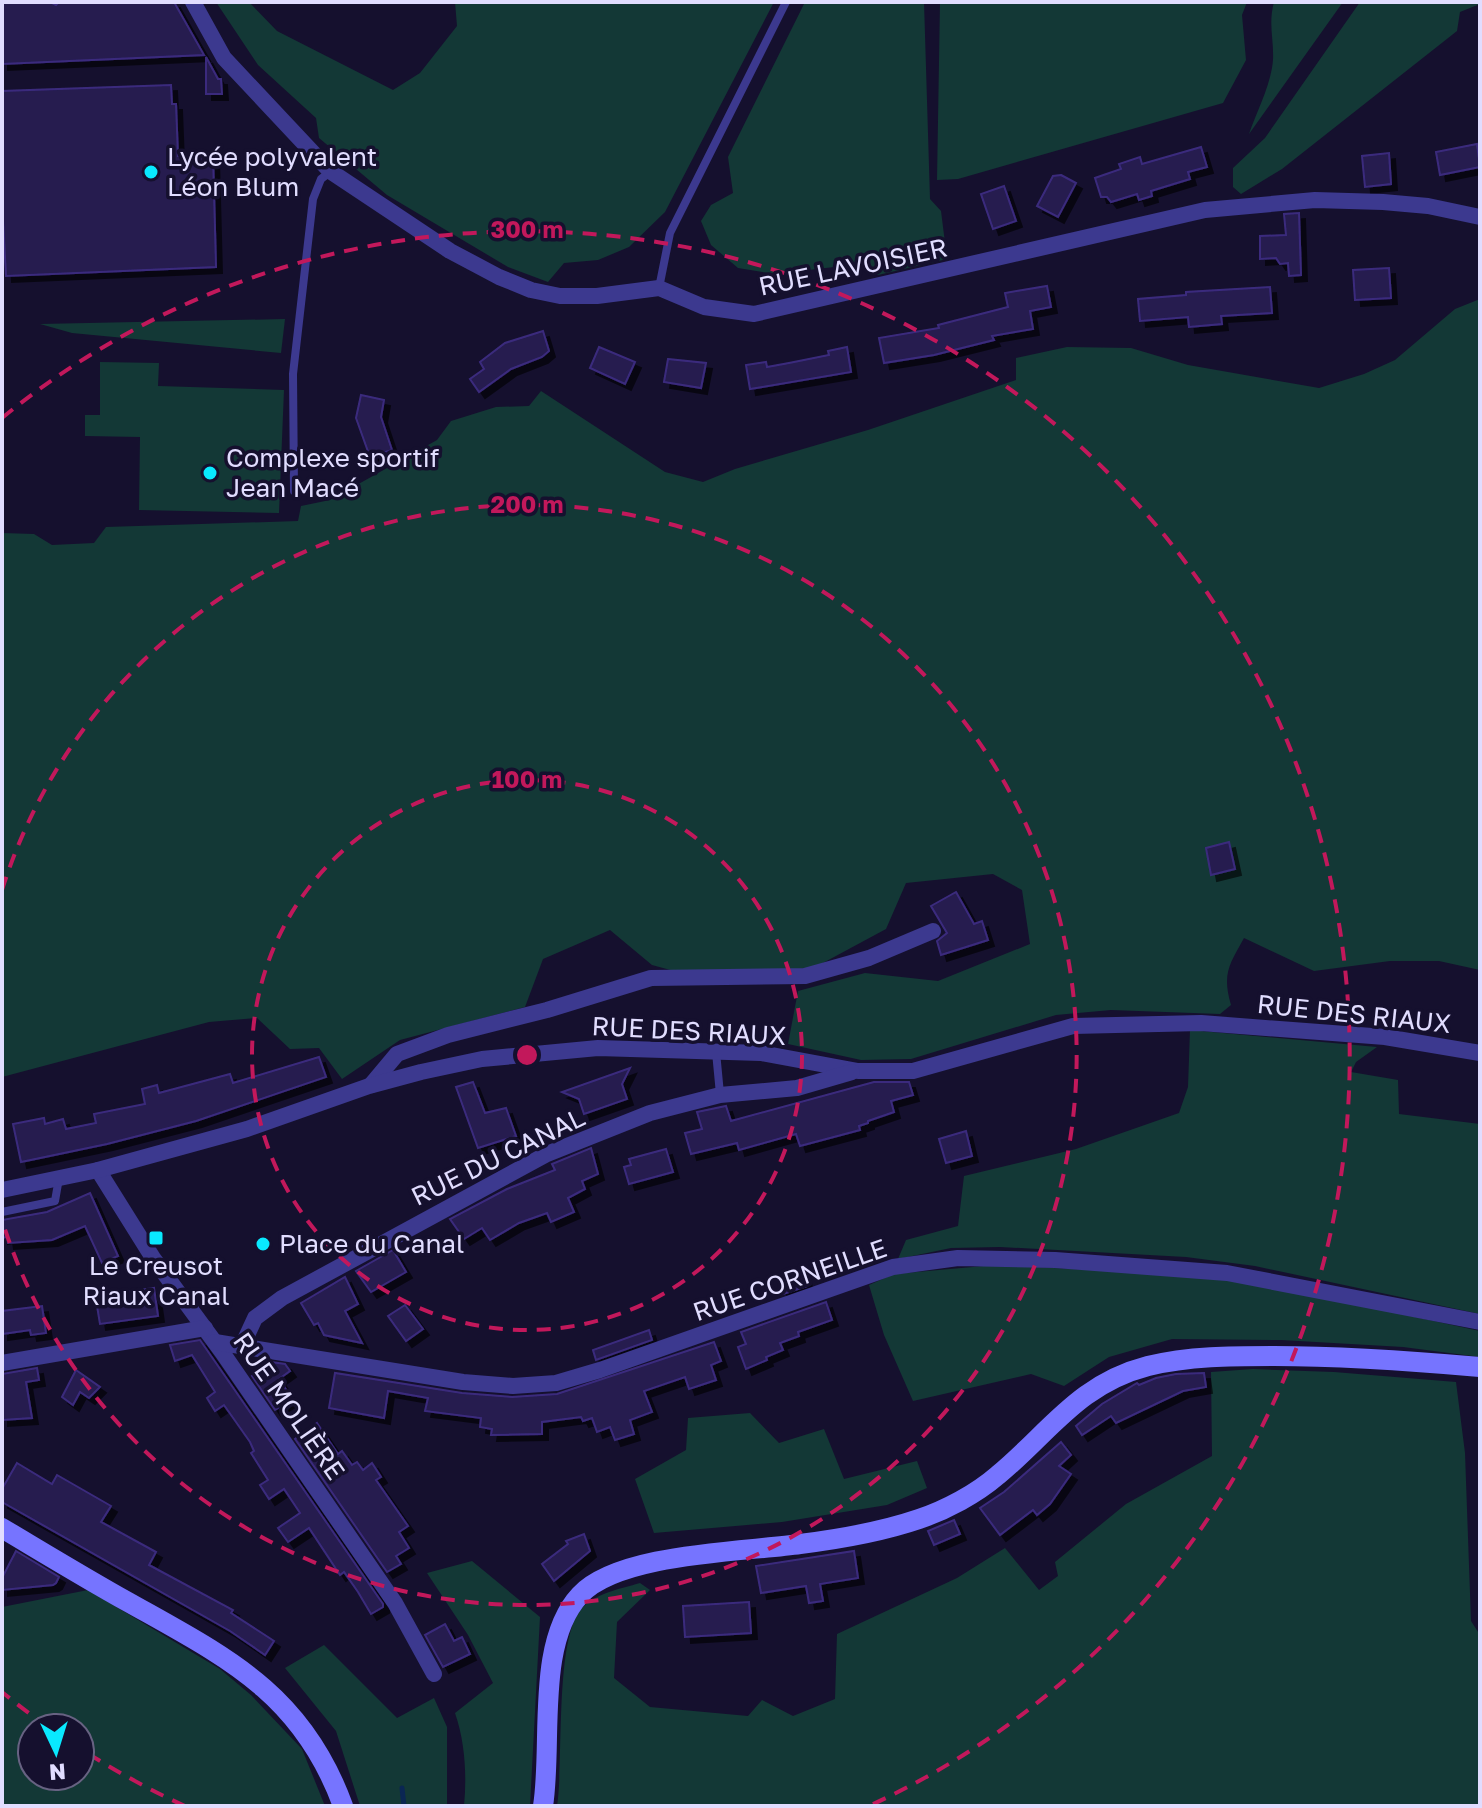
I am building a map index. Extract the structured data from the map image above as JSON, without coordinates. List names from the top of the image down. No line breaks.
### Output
{"streets":{"street":["RUE LAVOISIER","RUE DES RIAUX","RUE DU CANAL","RUE CORNEILLE","RUE MOLIÈRE"]},"crossings":[["RUE DES RIAUX","RUE DU CANAL"],["RUE DES RIAUX","RUE MOLIÈRE"],["RUE DU CANAL","RUE CORNEILLE"],["RUE CORNEILLE","RUE MOLIÈRE"]],"places":{"other":["Lycée polyvalent Léon Blum","Complexe sportif Jean Macé","Place du Canal"],"transit":["Le Creusot Riaux Canal"]},"north":"bottom","rings":["300 m","200 m","100 m"]}
